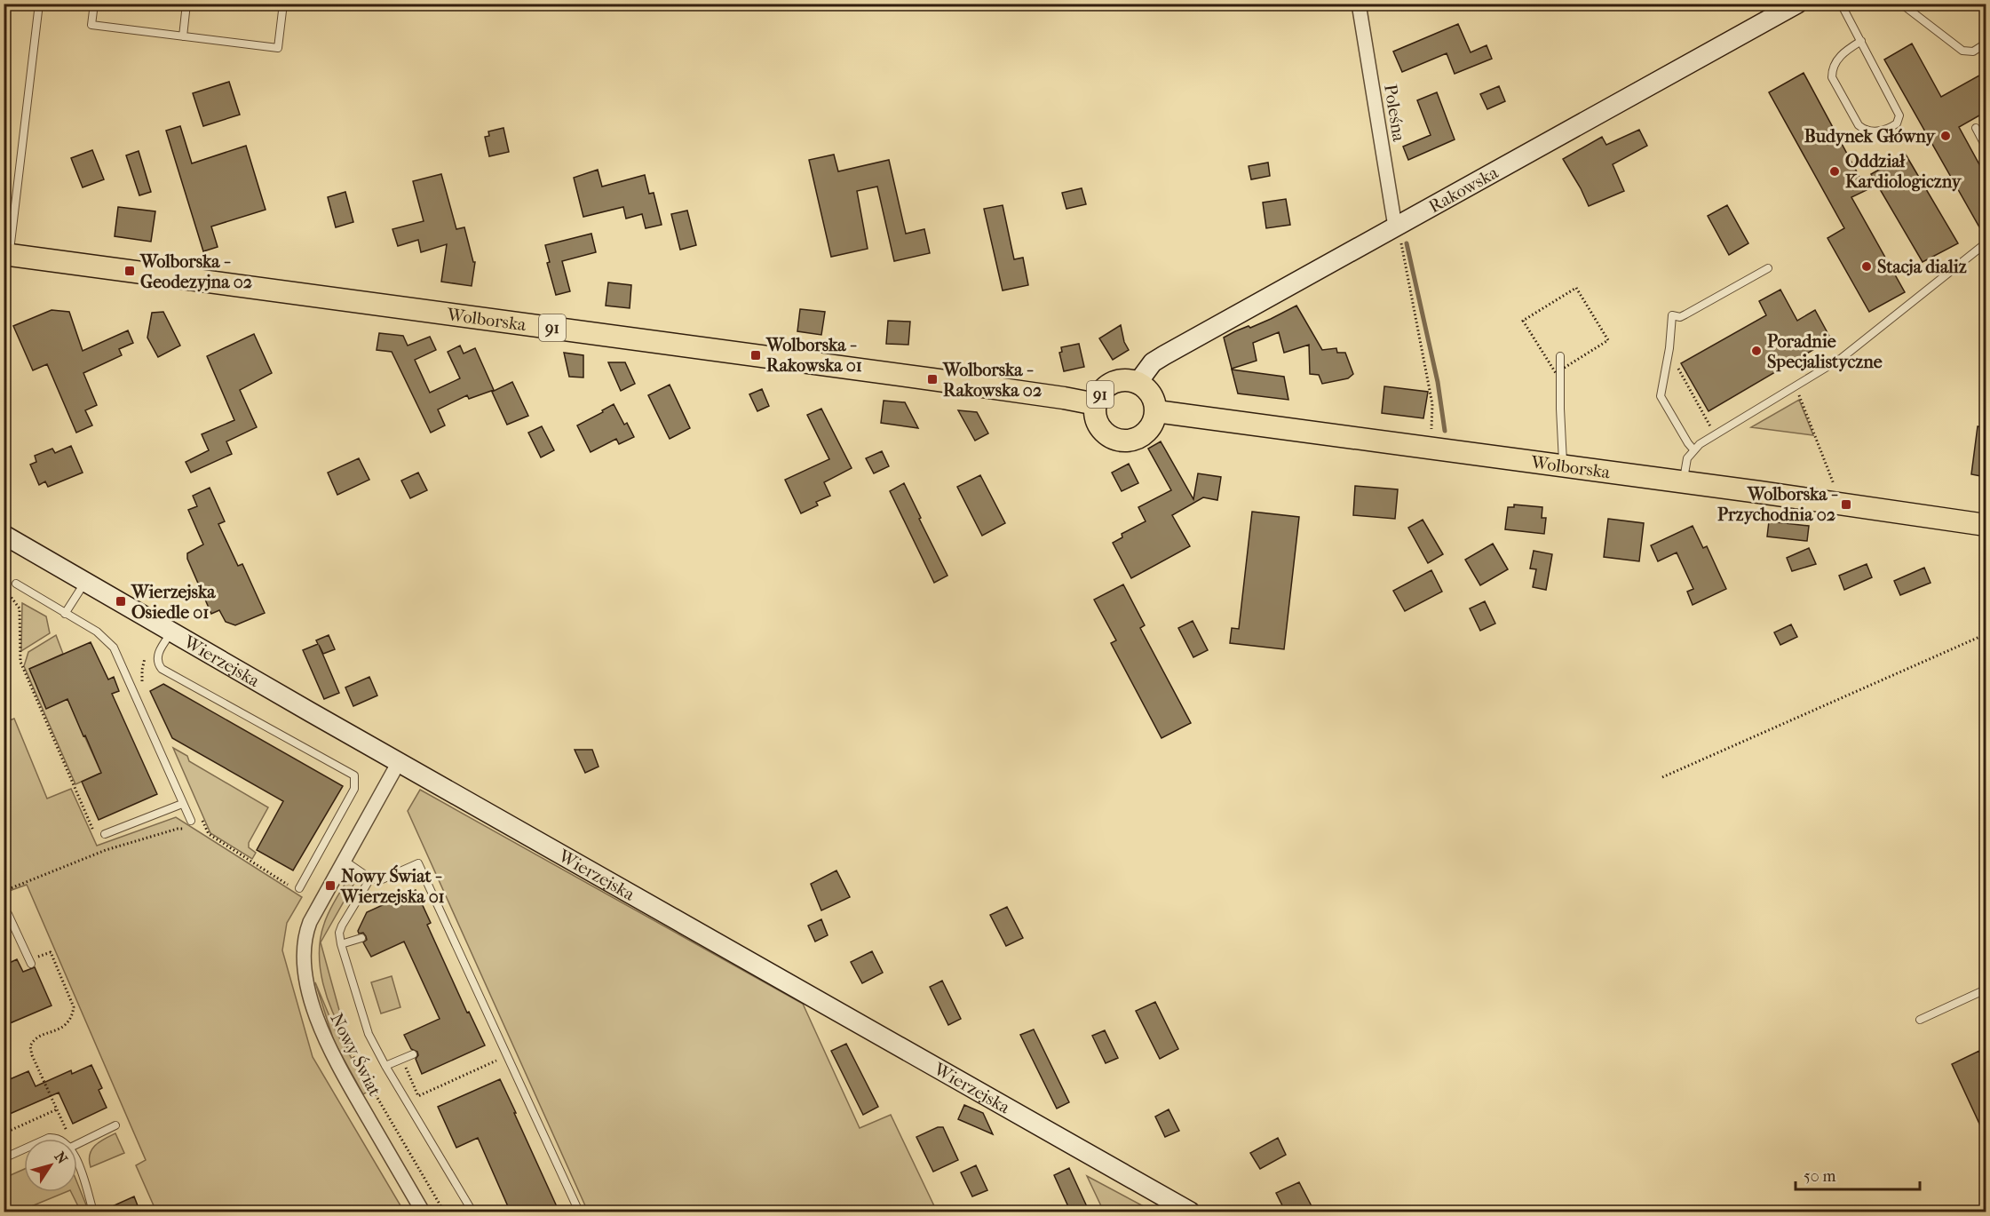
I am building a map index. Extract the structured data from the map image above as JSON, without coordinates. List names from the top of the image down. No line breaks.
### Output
{"streets":{"main road":["Wolborska","91"],"street":["Poleśna","Rakowska","Wierzejska","Nowy Świat"]},"crossings":[["Poleśna","Rakowska"],["Rakowska","Wolborska"],["Rakowska","91"],["Wolborska","91"],["Wierzejska","Nowy Świat"]],"places":{"other":["Budynek Główny","Oddział Kardiologiczny","Stacja dializ","Poradnie Specjalistyczne"],"transit":["Wolborska - Geodezyjna 02","Wolborska - Rakowska 01","Wolborska - Rakowska 02","Wolborska - Przychodnia 02","Wierzejska Osiedle 01","Nowy Świat - Wierzejska 01"]},"scale_bar":"50 m","north":"top right"}
